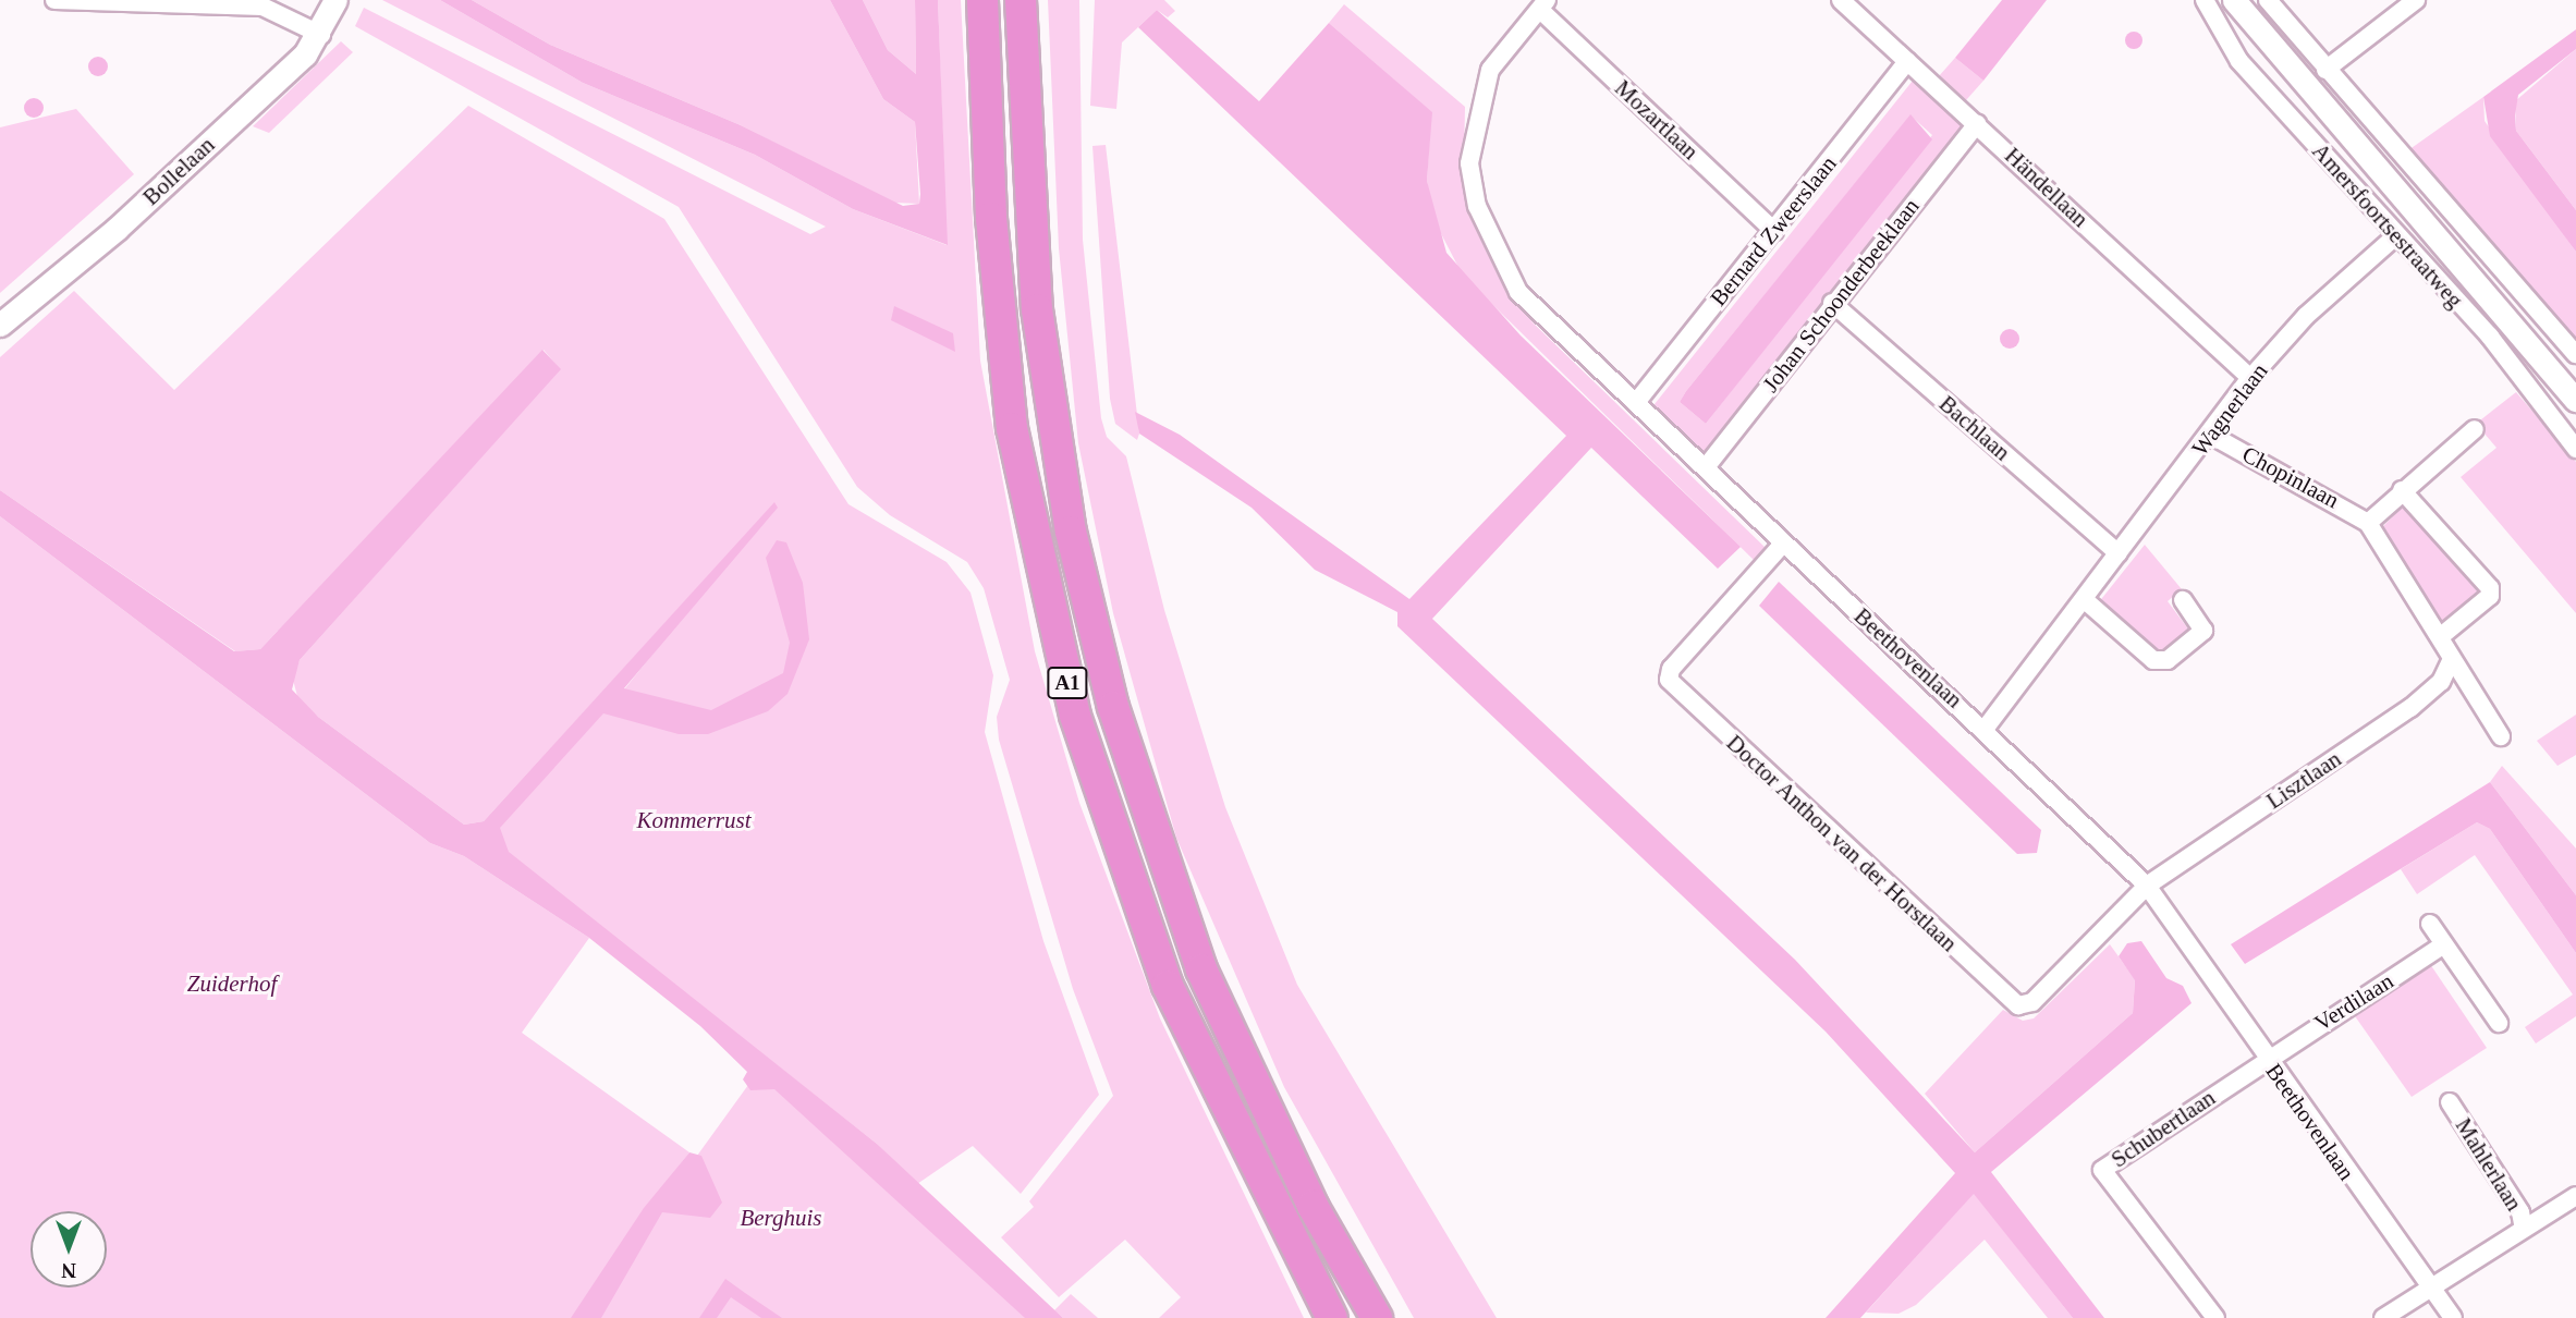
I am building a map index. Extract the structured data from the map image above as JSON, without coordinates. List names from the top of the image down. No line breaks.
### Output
{"streets":{"highway":["A1"],"main road":["Bollelaan","Amersfoortsestraatweg"],"street":["Mozartlaan","Händellaan","Bernard Zweerslaan","Johan Schoonderbeeklaan","Wagnerlaan","Bachlaan","Chopinlaan","Beethovenlaan","Lisztlaan","Doctor Anthon van der Horstlaan","Verdilaan","Schubertlaan","Mahlerlaan"]},"crossings":[["Mozartlaan","Bernard Zweerslaan"],["Mozartlaan","Beethovenlaan"],["Händellaan","Bernard Zweerslaan"],["Händellaan","Johan Schoonderbeeklaan"],["Händellaan","Wagnerlaan"],["Amersfoortsestraatweg","Wagnerlaan"],["Bernard Zweerslaan","Beethovenlaan"],["Johan Schoonderbeeklaan","Bachlaan"],["Johan Schoonderbeeklaan","Beethovenlaan"],["Wagnerlaan","Bachlaan"],["Wagnerlaan","Chopinlaan"],["Wagnerlaan","Beethovenlaan"],["Chopinlaan","Lisztlaan"],["Beethovenlaan","Lisztlaan"],["Beethovenlaan","Doctor Anthon van der Horstlaan"],["Beethovenlaan","Verdilaan"],["Beethovenlaan","Schubertlaan"],["Beethovenlaan","Mahlerlaan"],["Lisztlaan","Doctor Anthon van der Horstlaan"],["Verdilaan","Schubertlaan"]],"parks":["Kommerrust","Zuiderhof","Berghuis"],"north":"bottom"}
